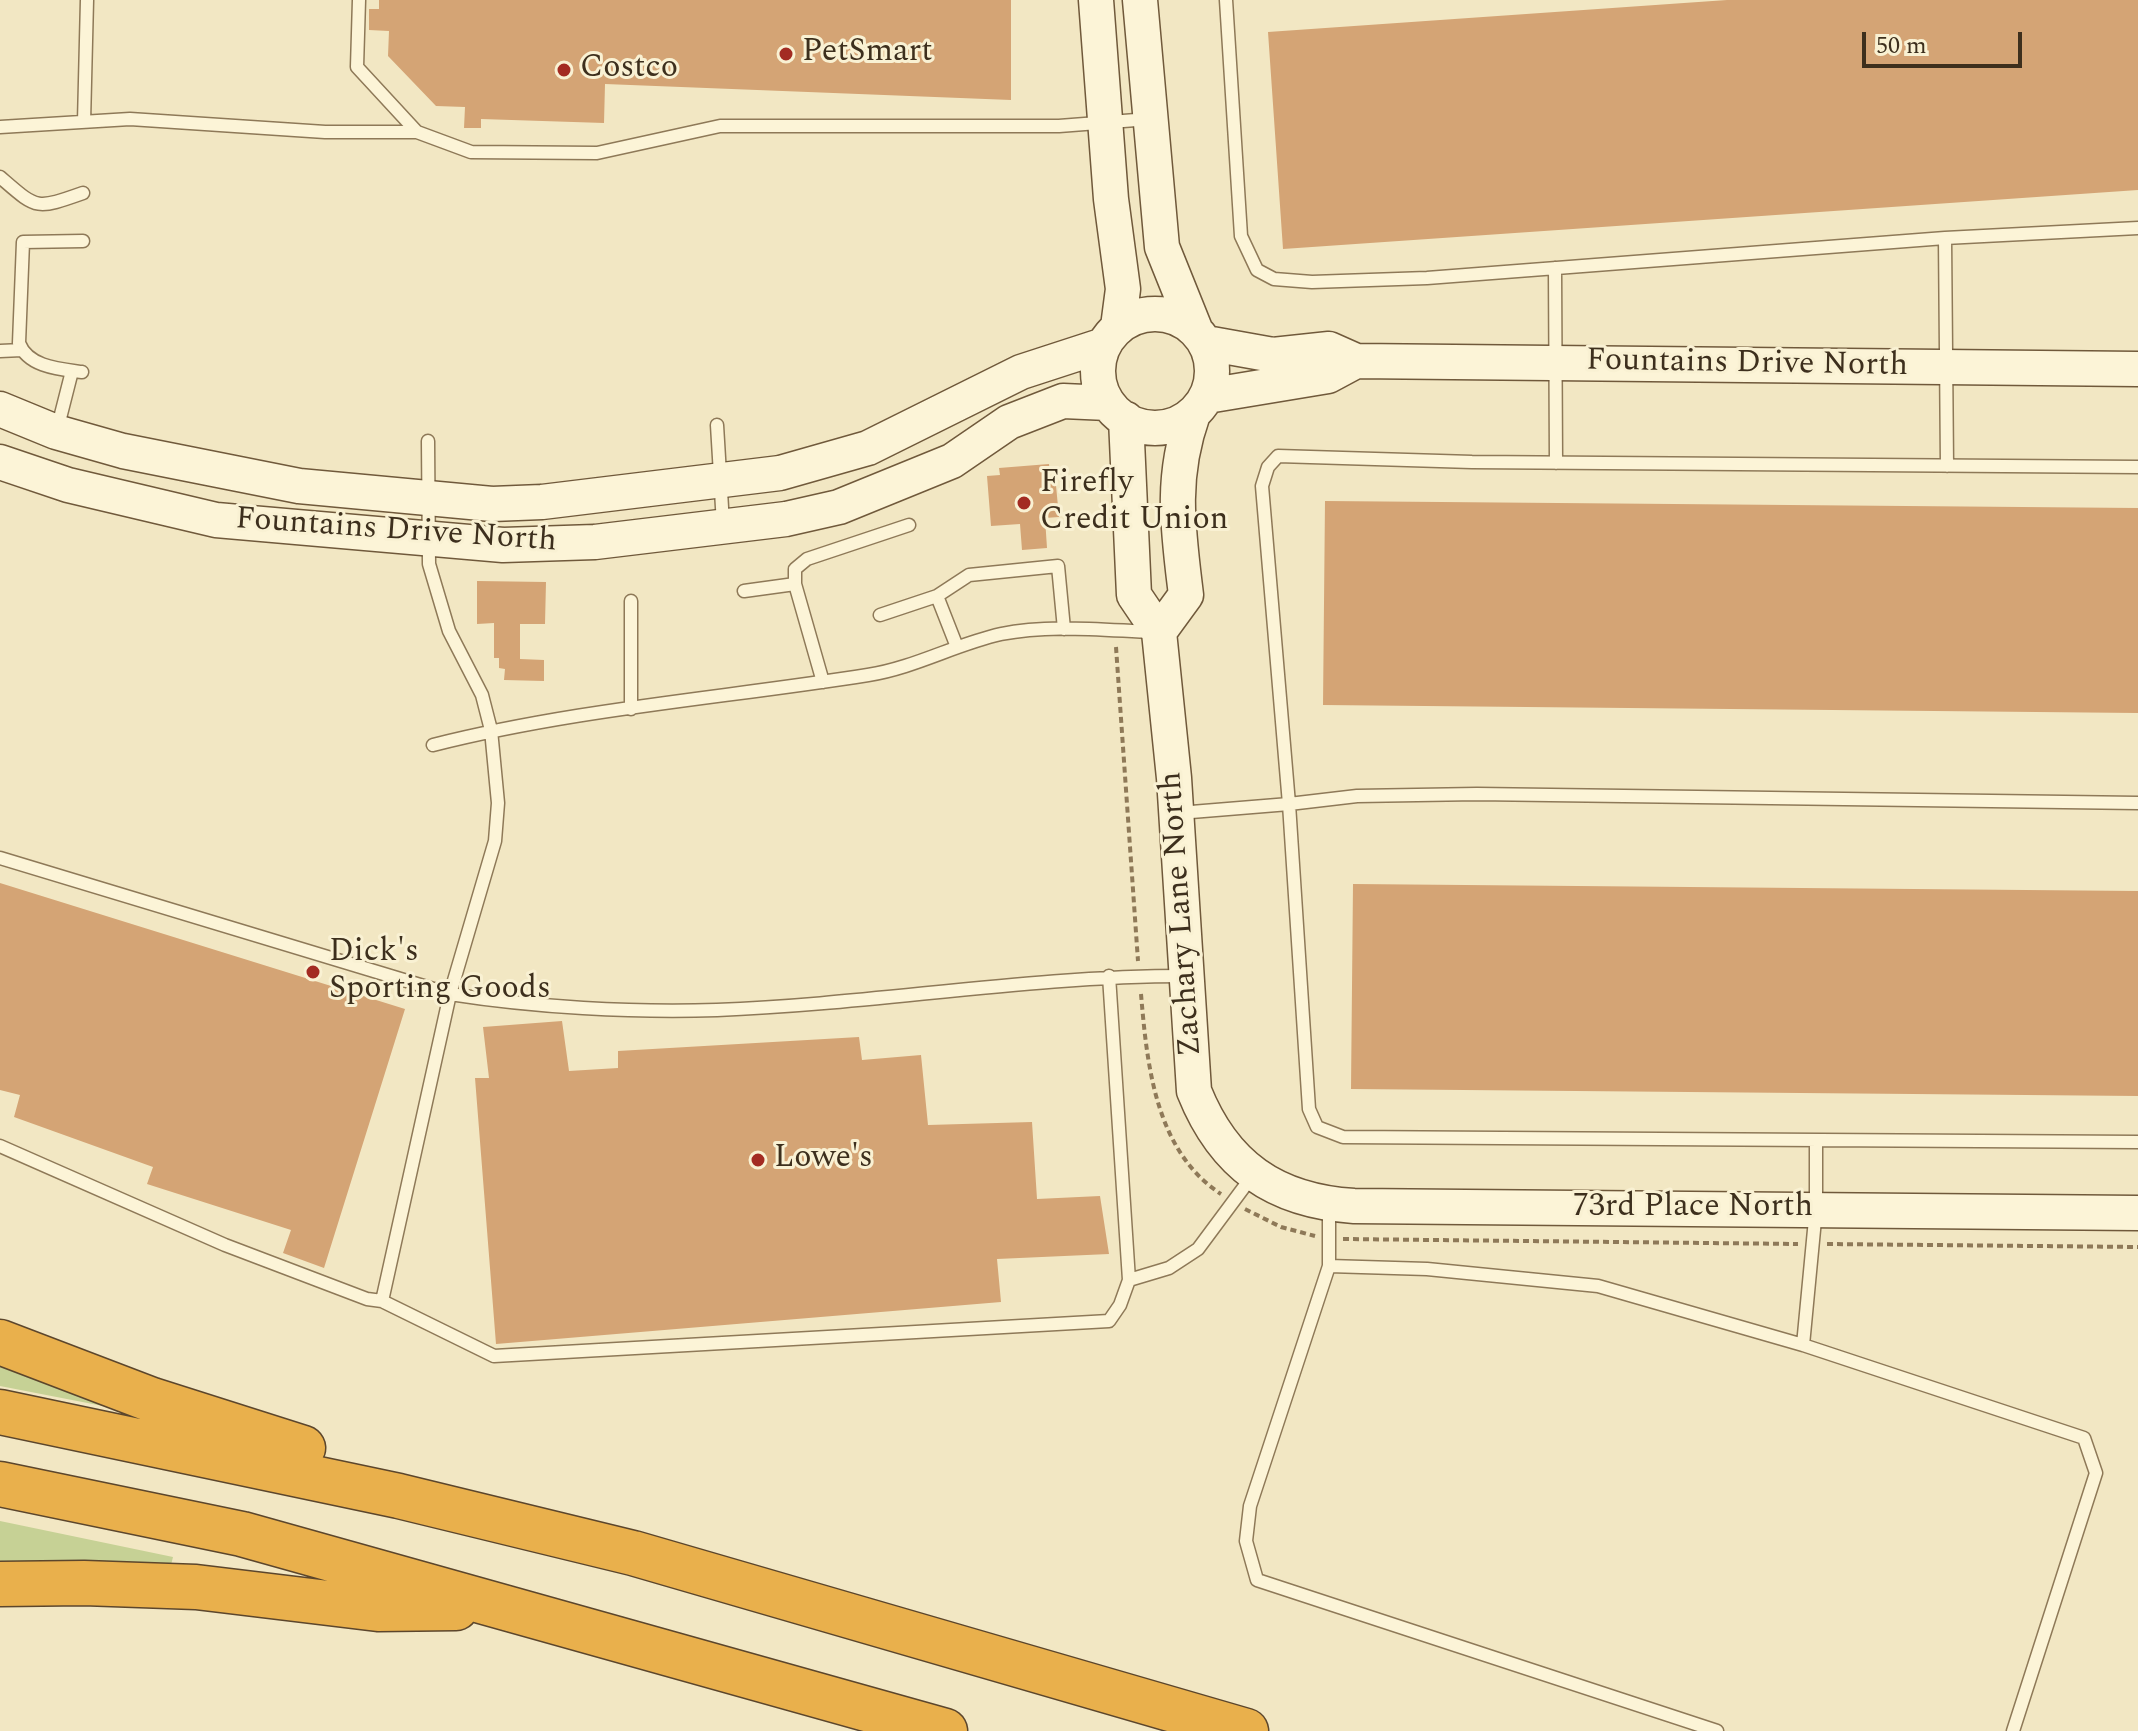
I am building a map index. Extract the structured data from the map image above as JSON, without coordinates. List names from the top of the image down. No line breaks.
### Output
{"streets":{"street":["Fountains Drive North","Zachary Lane North","73rd Place North"]},"crossings":[["Fountains Drive North","Zachary Lane North"],["Zachary Lane North","73rd Place North"]],"places":["PetSmart","Costco","Firefly Credit Union","Dick's Sporting Goods","Lowe's"],"scale_bar":"50 m"}
